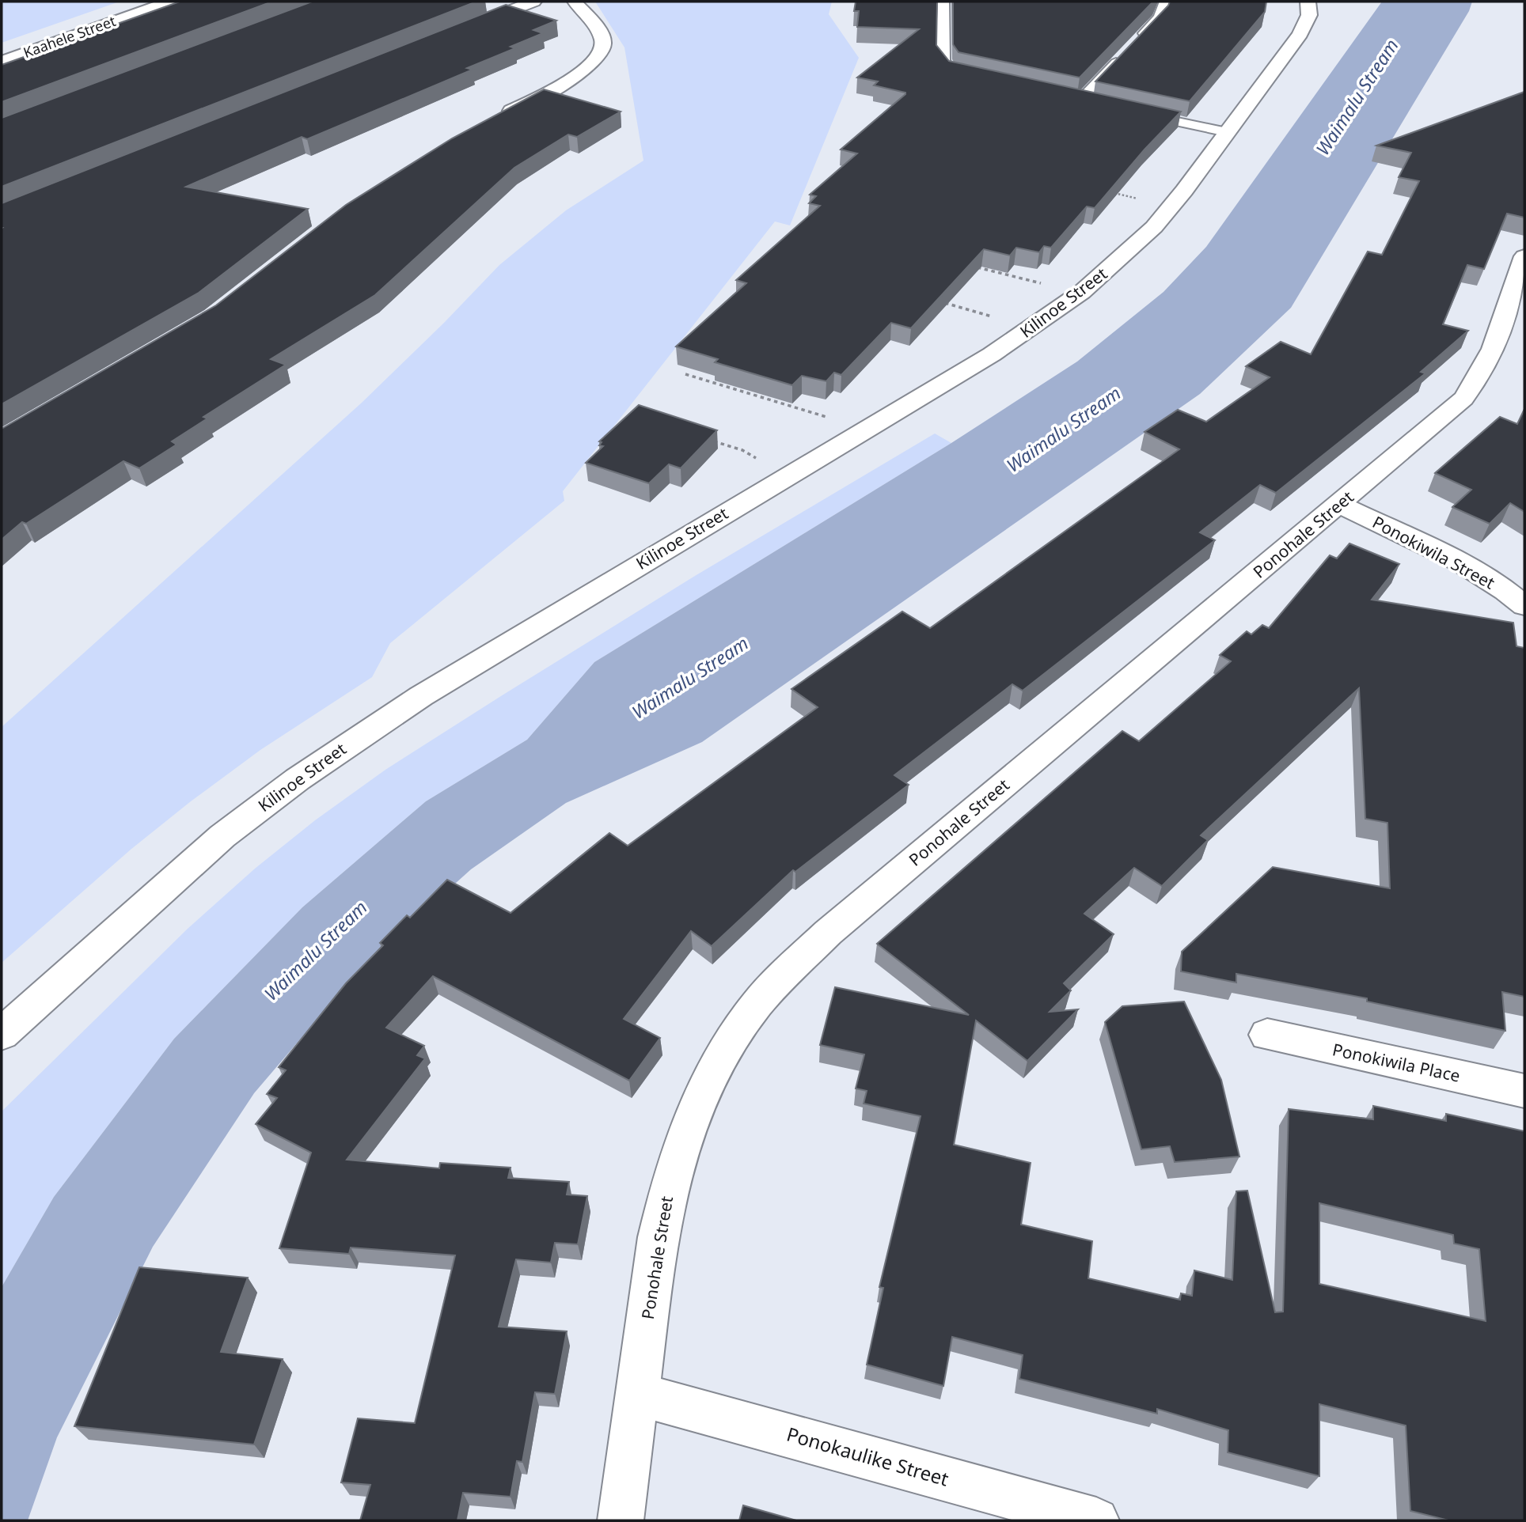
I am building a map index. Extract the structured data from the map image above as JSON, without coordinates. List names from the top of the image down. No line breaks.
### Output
{"streets":{"street":["Kaahele Street","Kilinoe Street","Ponohale Street","Ponokiwila Street","Ponokiwila Place","Ponokaulike Street"]},"crossings":[["Ponohale Street","Ponokiwila Street"],["Ponohale Street","Ponokaulike Street"]],"water":["Waimalu Stream"]}
